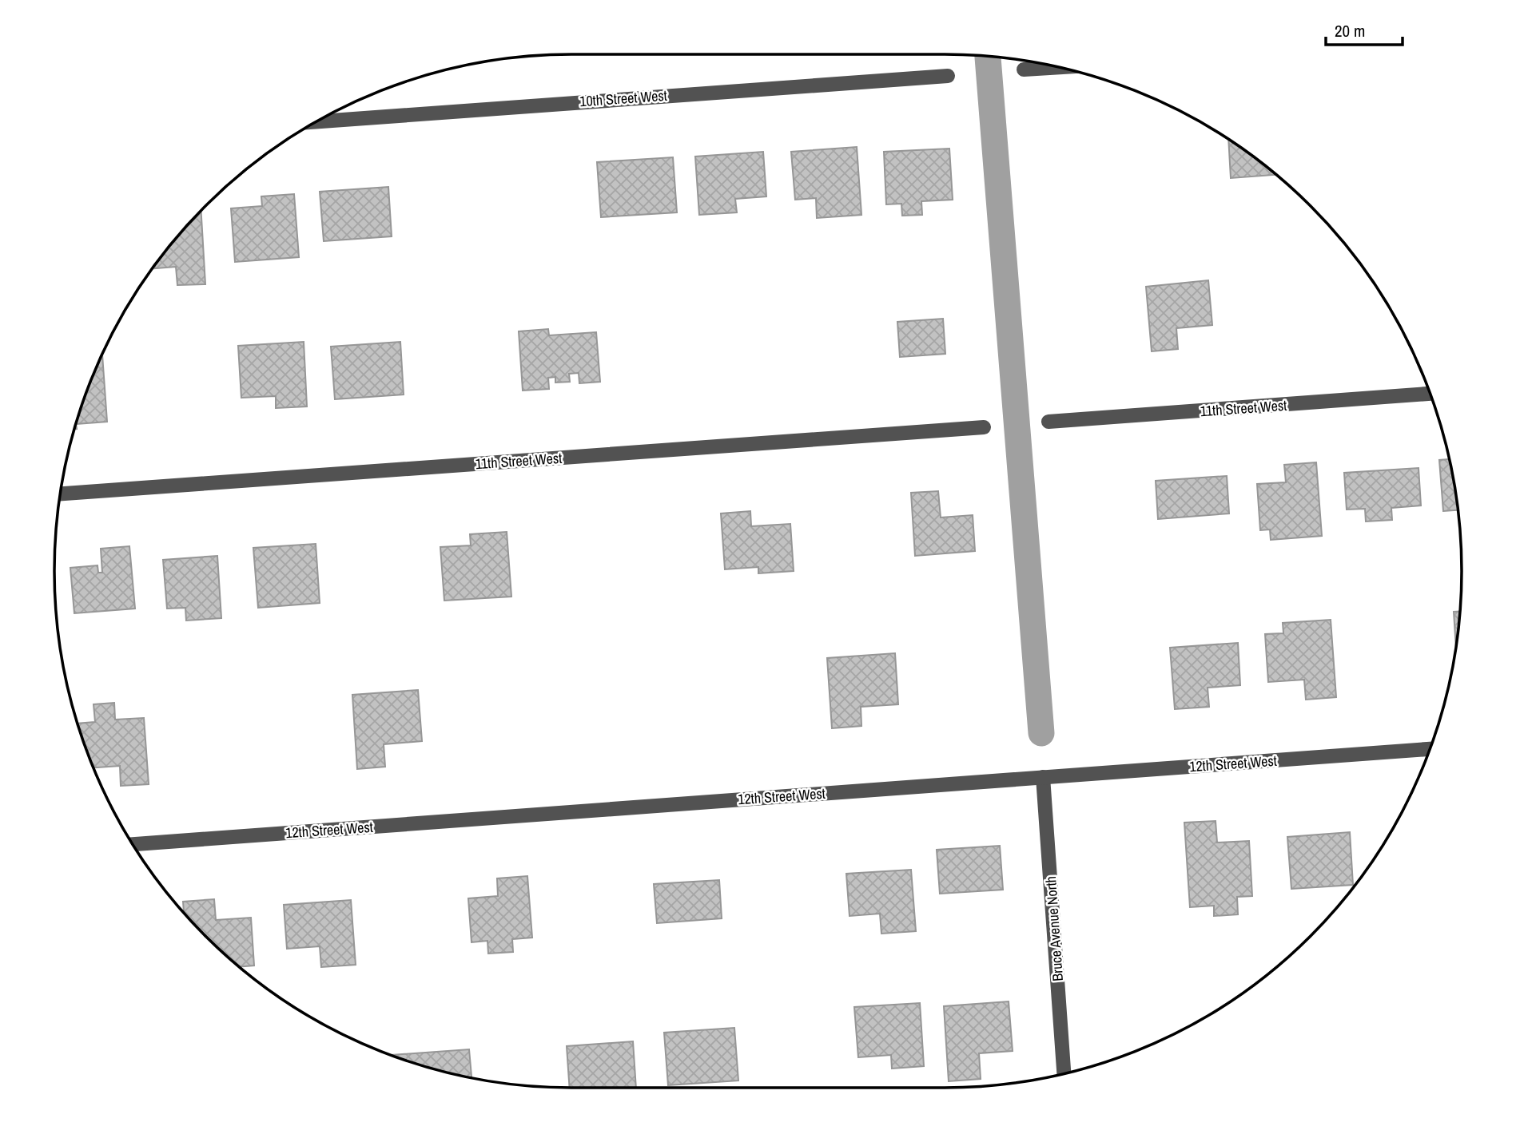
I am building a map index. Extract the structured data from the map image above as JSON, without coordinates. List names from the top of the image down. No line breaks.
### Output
{"streets":{"street":["10th Street West","11th Street West","12th Street West","Bruce Avenue North"]},"crossings":[["12th Street West","Bruce Avenue North"]],"scale_bar":"20 m"}
